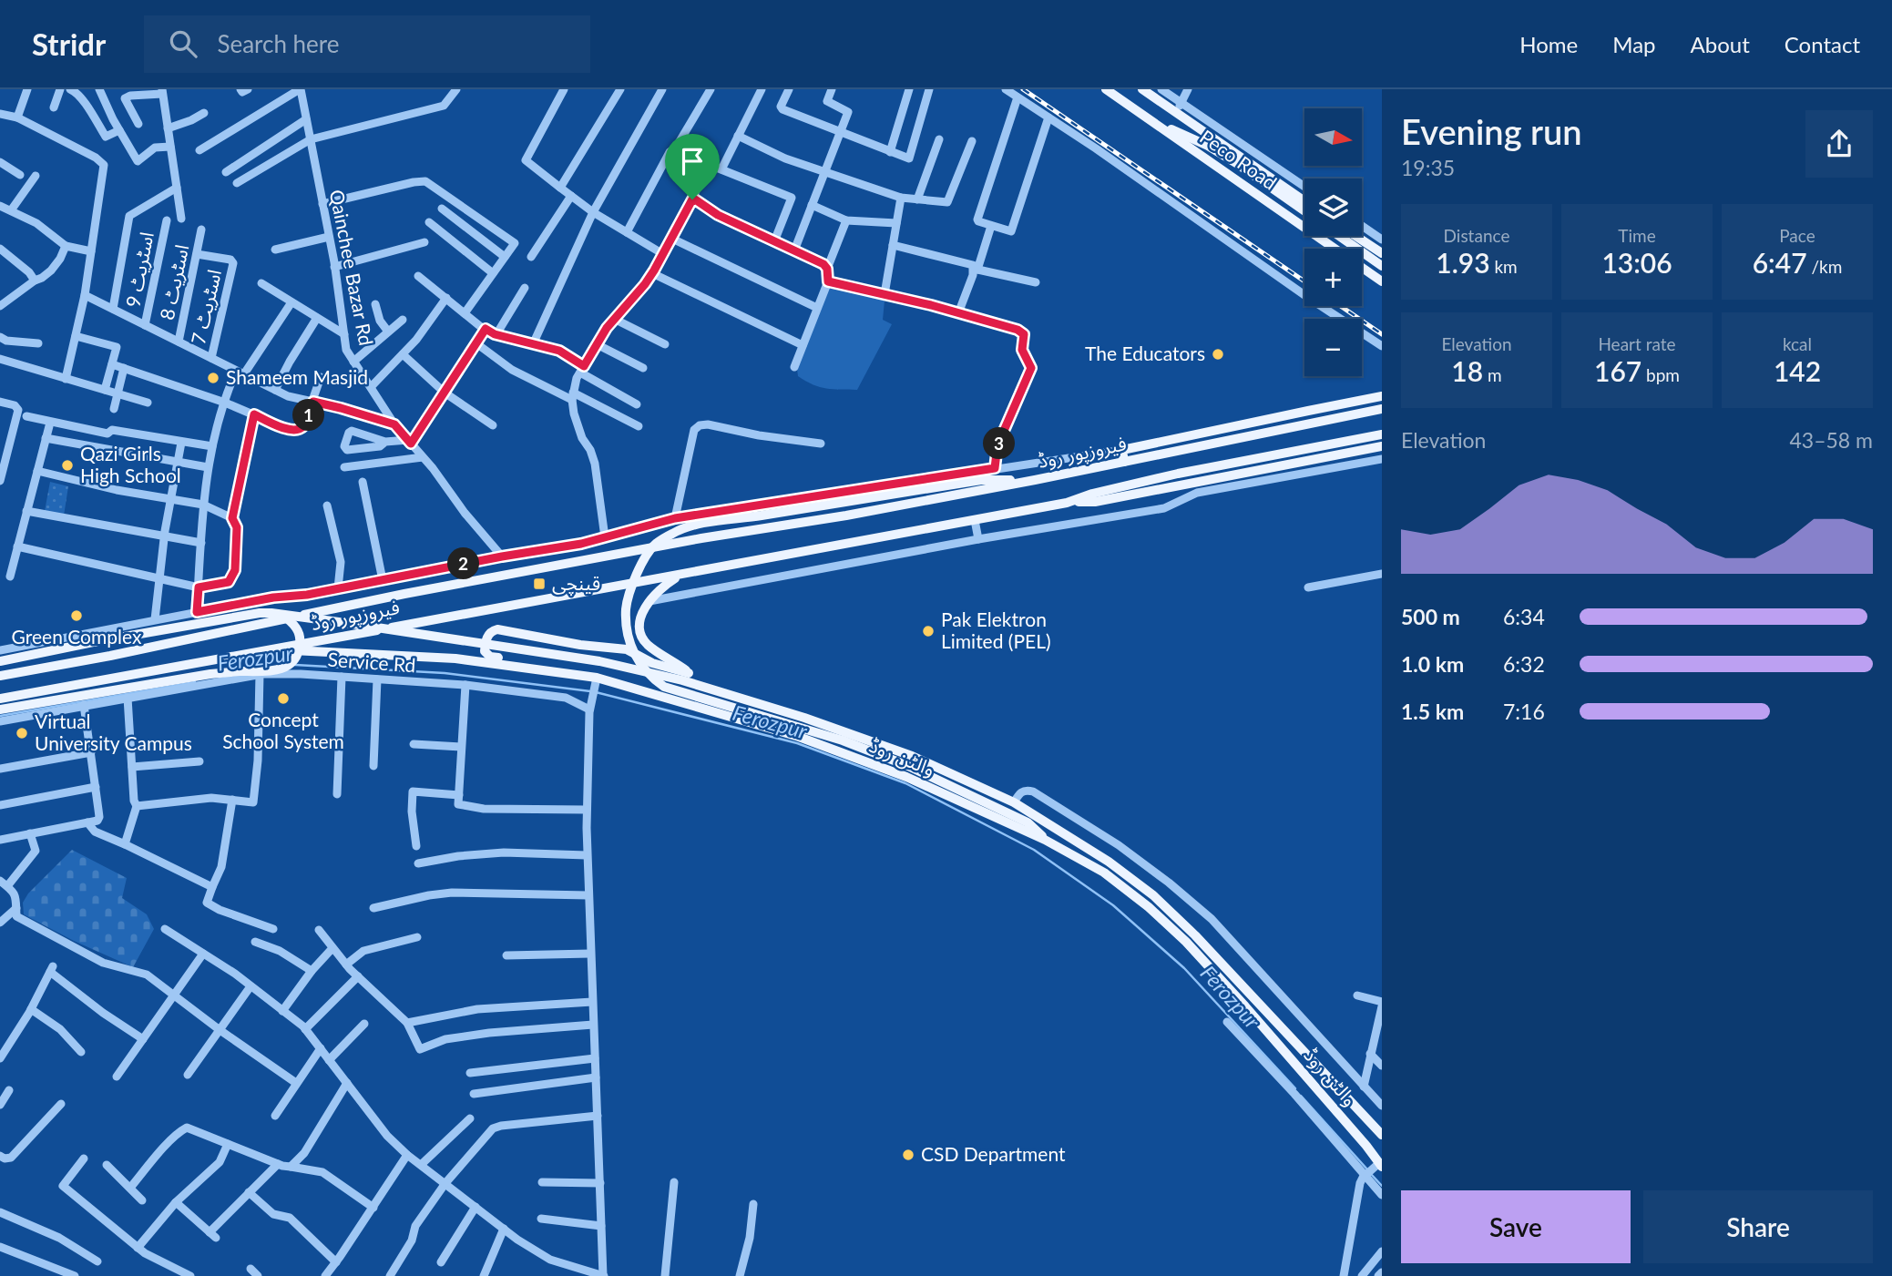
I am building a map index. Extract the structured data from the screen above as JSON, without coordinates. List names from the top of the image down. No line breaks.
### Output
{"streets":{"main road":["Peco Road","فیروزپور روڈ","والٹن روڈ"],"street":["Qainchee Bazar Rd","اسٹریٹ 9","اسٹریٹ 8","اسٹریٹ 7","Service Rd"]},"crossings":[["اسٹریٹ 8","اسٹریٹ 7"],["فیروزپور روڈ","والٹن روڈ"]],"water":["Ferozpur"],"places":{"other":["The Educators","Shameem Masjid","Qazi Girls High School","Green Complex","Pak Elektron Limited (PEL)","Concept School System","Virtual University Campus","CSD Department"],"transit":["قینچی"]},"north":"right","page":{"header":"Stridr","search":"Search here","nav":["Home","Map","About","Contact"],"heading":["Evening run","19:35"],"map_buttons":["+","−"],"stats":[["Distance","1.93 km"],["Time","13:06"],["Pace","6:47 /km"],["Elevation","18 m"],["Heart rate","167 bpm"],["kcal","142"]],"pins":["1","3","2"],"chart":["Elevation","43–58 m"],"list":[{"name":"500 m","note":"6:34"},{"name":"1.0 km","note":"6:32"},{"name":"1.5 km","note":"7:16"}],"buttons":["Save","Share"]}}
